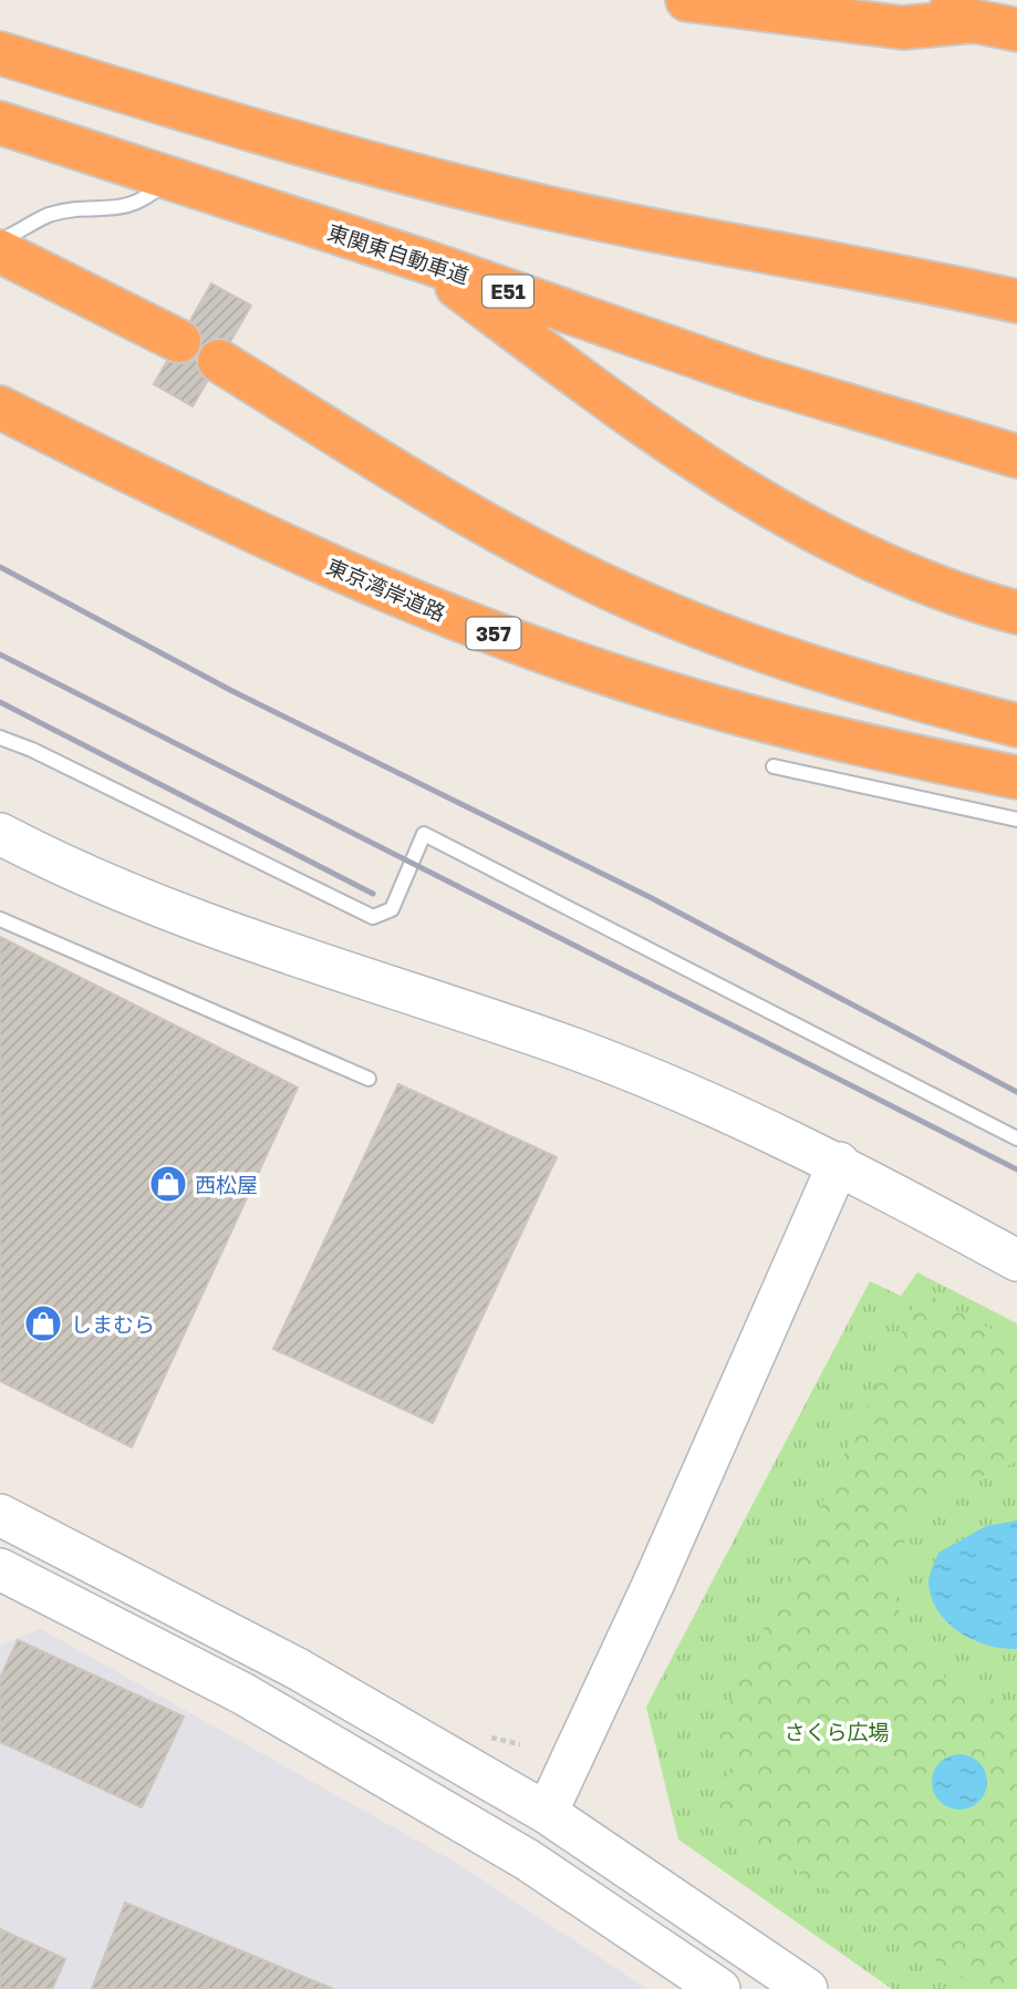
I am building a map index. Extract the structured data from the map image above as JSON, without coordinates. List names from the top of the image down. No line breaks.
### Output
{"streets":{"highway":["東関東自動車道","E51","東京湾岸道路","357"]},"parks":["さくら広場"],"places":{"shop":["西松屋","しまむら"]}}
